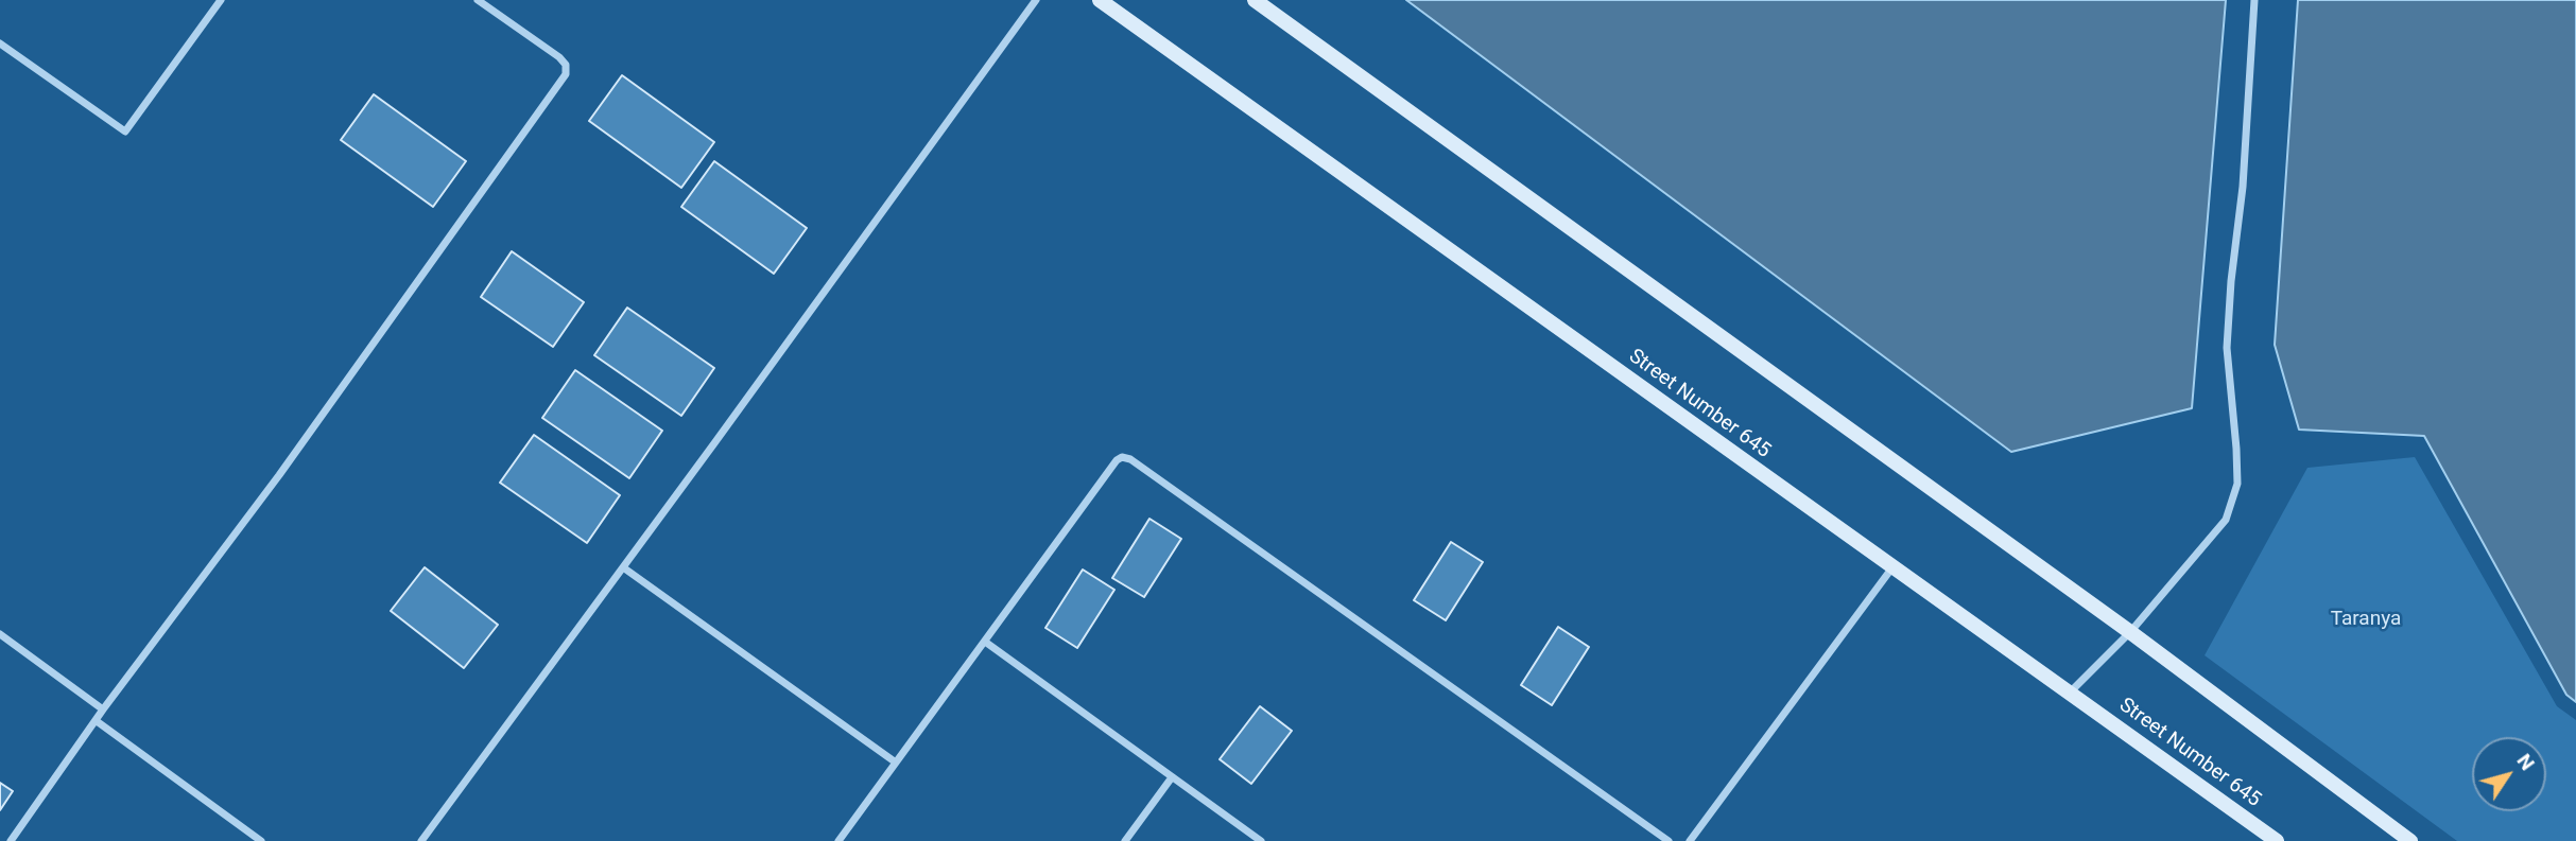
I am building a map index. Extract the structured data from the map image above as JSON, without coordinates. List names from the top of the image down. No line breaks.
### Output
{"streets":{"street":["Street Number 645"]},"parks":["Taranya"],"north":"top right"}
